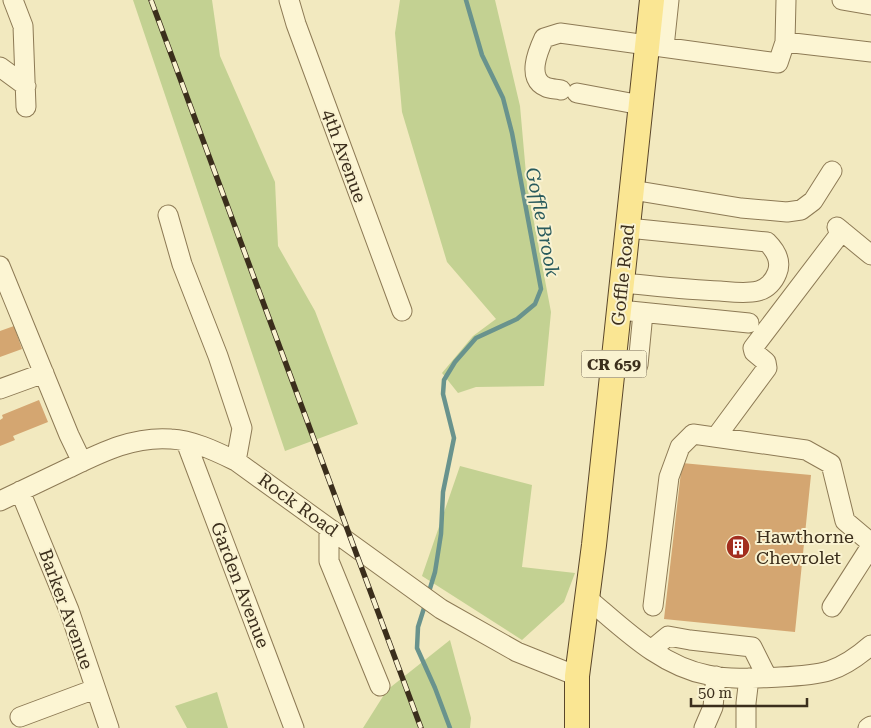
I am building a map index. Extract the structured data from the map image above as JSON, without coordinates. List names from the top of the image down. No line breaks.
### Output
{"streets":{"main road":["Goffle Road","CR 659"],"street":["4th Avenue","Rock Road","Garden Avenue","Barker Avenue"]},"crossings":[["Goffle Road","Rock Road"],["Rock Road","Garden Avenue"],["Rock Road","Barker Avenue"]],"water":["Goffle Brook"],"places":{"building":["Hawthorne Chevrolet"]},"scale_bar":"50 m"}
